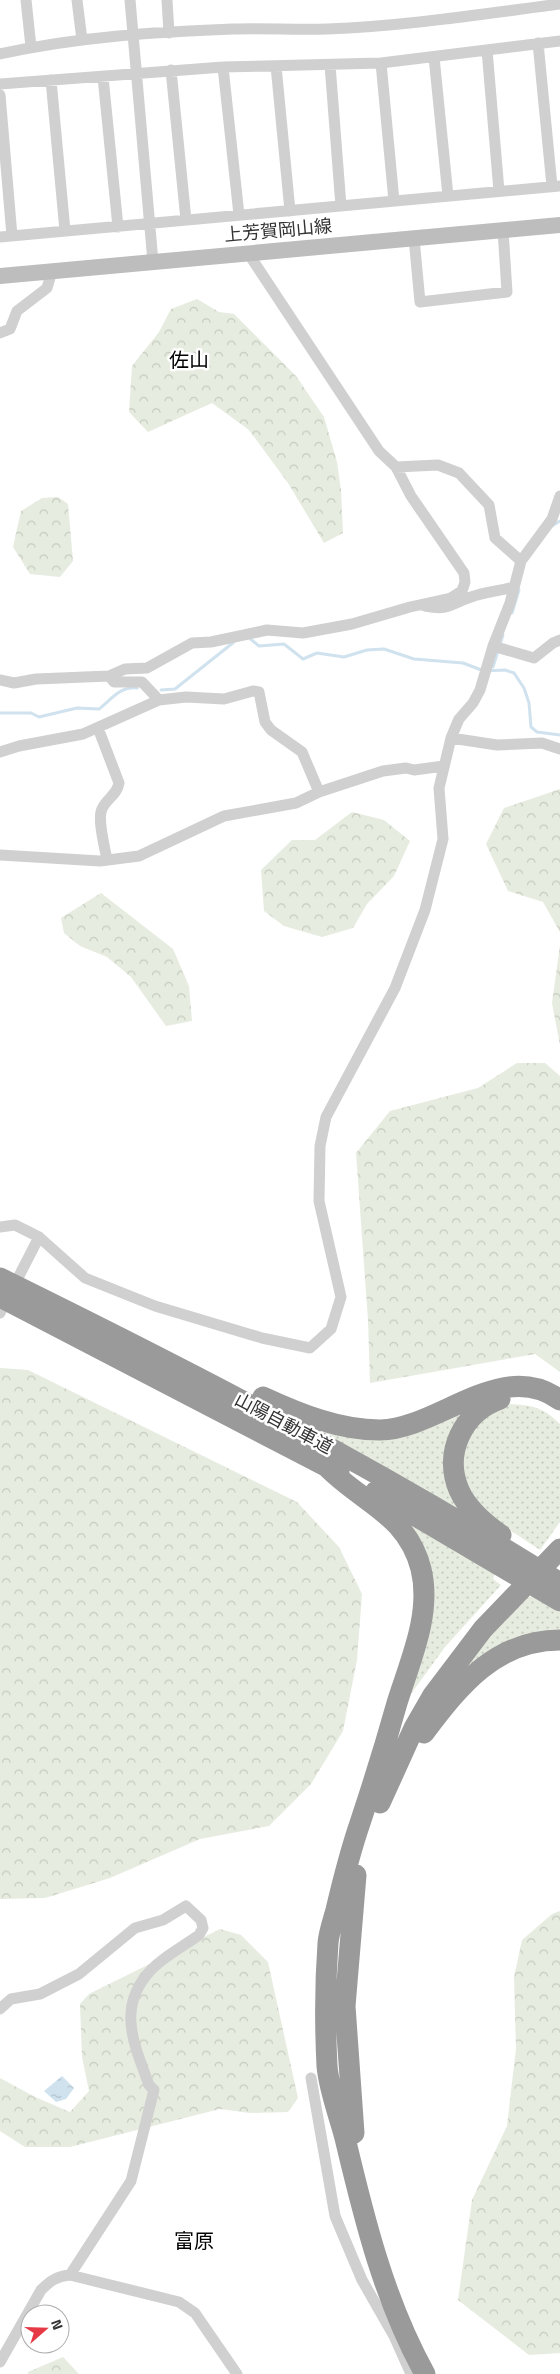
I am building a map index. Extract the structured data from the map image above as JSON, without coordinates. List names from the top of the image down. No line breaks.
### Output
{"streets":{"highway":["山陽自動車道"],"main road":["上芳賀岡山線"]},"districts":["佐山","富原"],"north":"right"}
